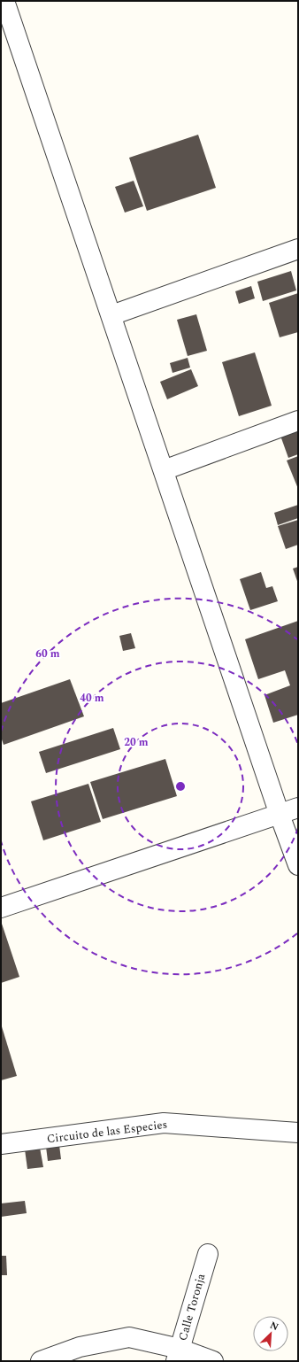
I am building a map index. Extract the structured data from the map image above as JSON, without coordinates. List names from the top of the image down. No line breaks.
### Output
{"streets":{"street":["Circuito de las Especies","Calle Toronja"]},"north":"top right","rings":["60 m","40 m","20 m"]}
